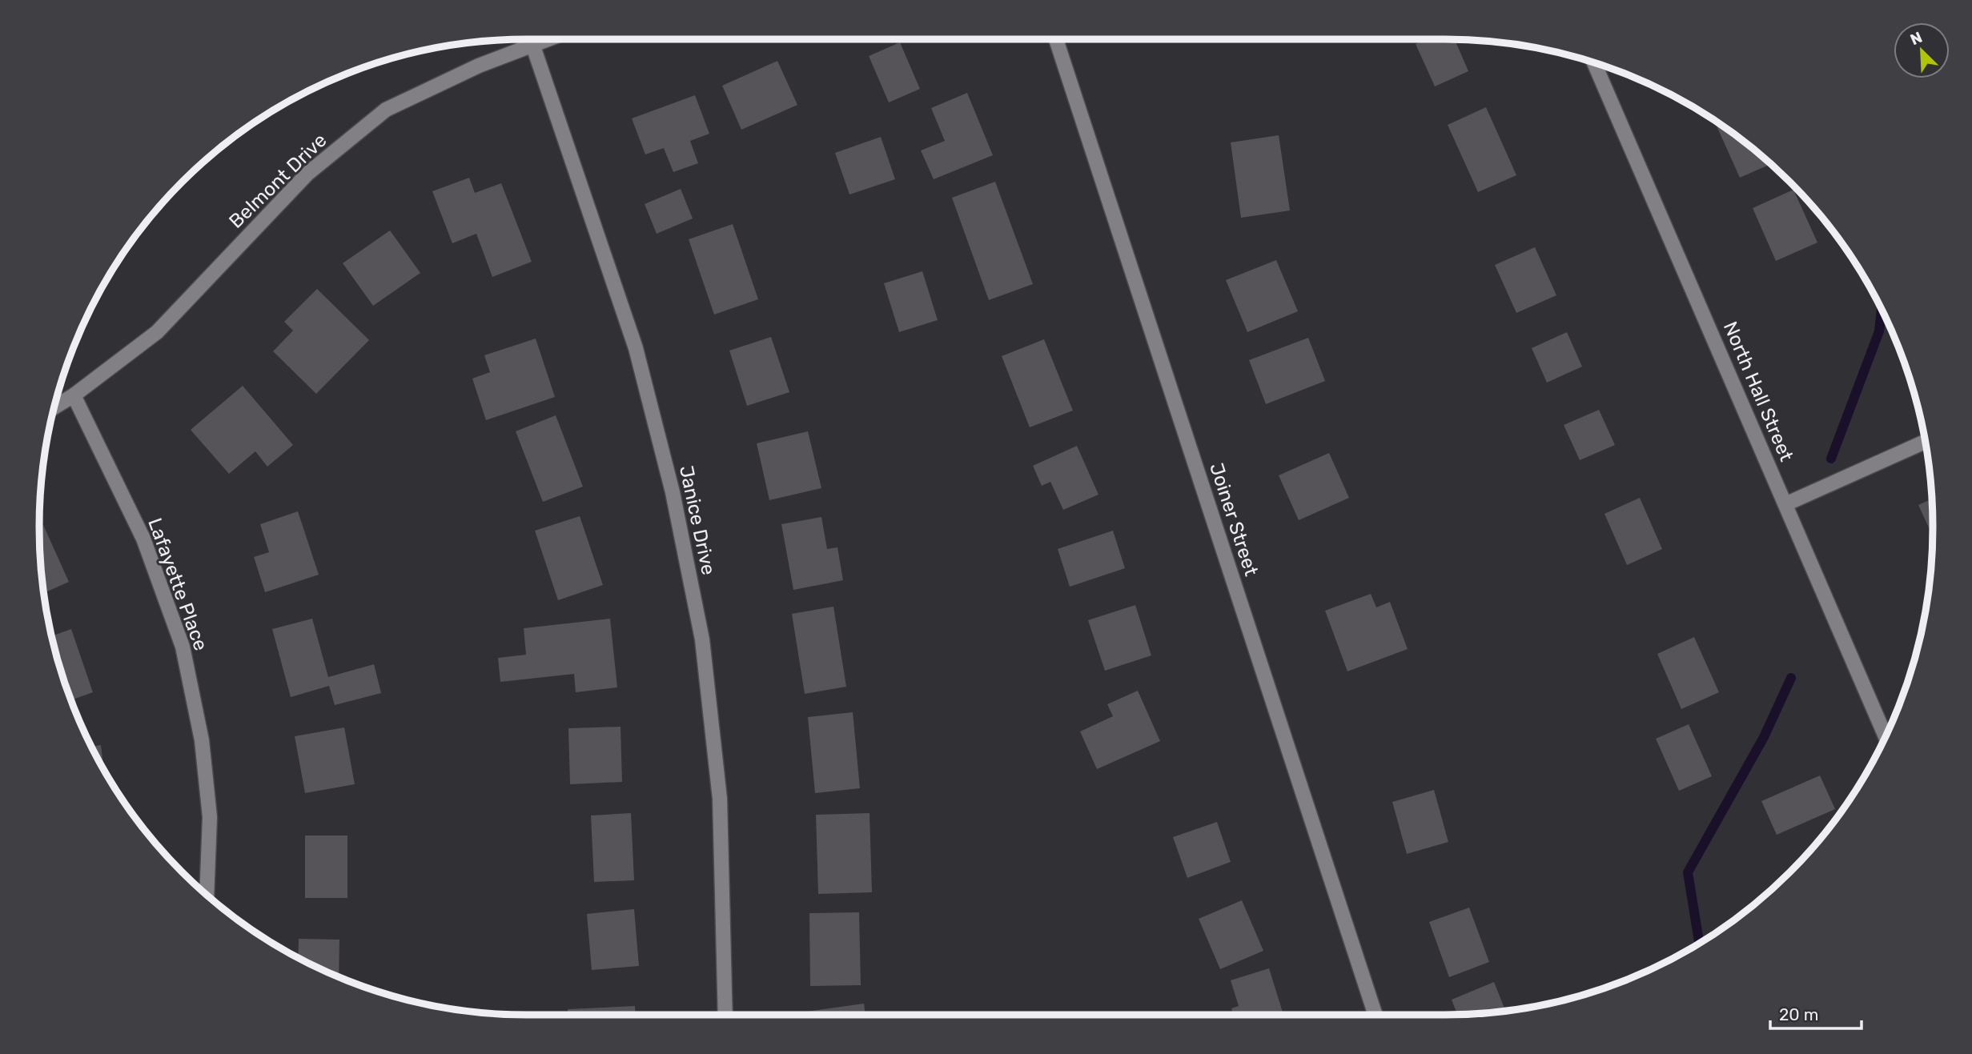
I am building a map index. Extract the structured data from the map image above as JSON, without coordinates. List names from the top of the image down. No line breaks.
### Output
{"streets":{"street":["Belmont Drive","North Hall Street","Joiner Street","Janice Drive","Lafayette Place"]},"crossings":[["Belmont Drive","Janice Drive"],["Belmont Drive","Lafayette Place"]],"scale_bar":"20 m","north":"top left"}
